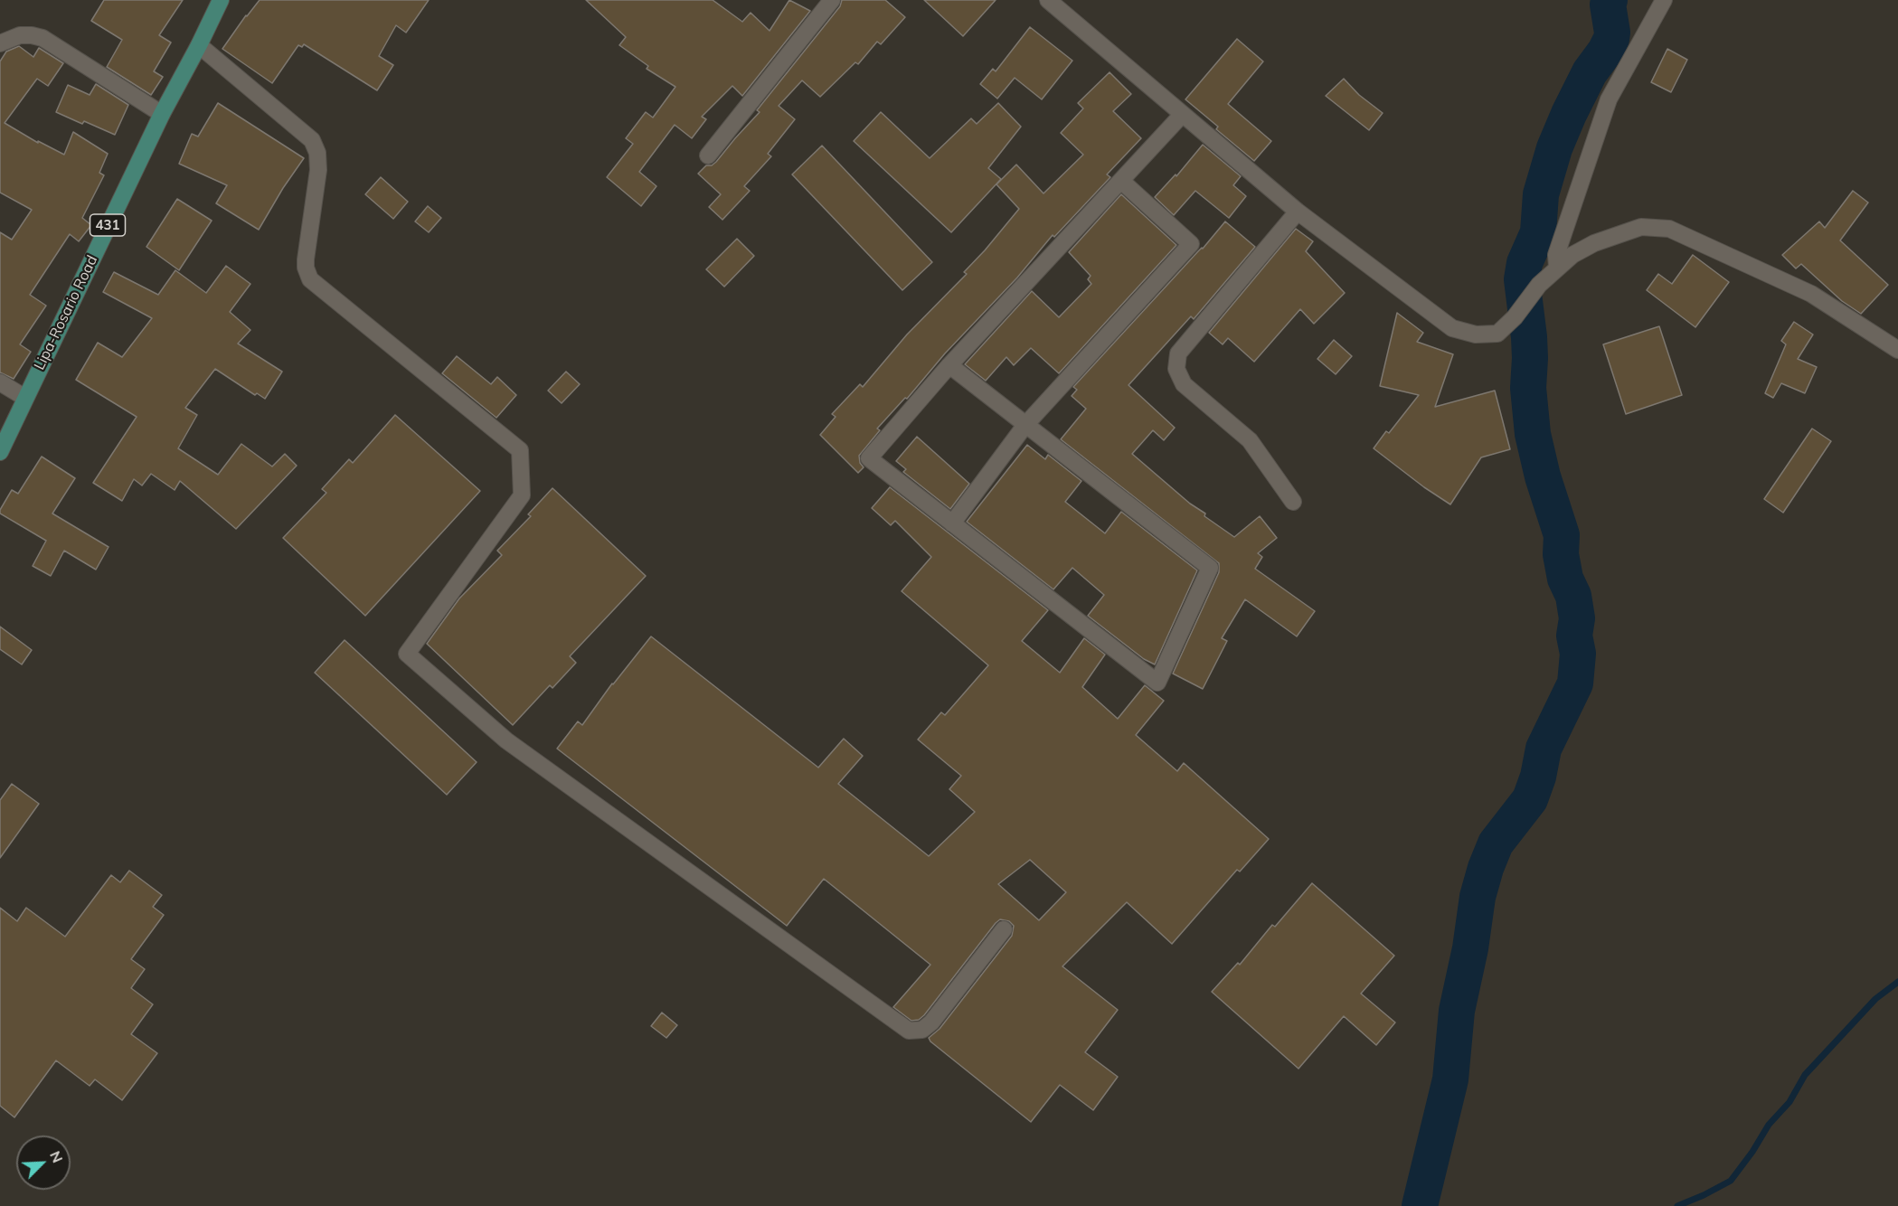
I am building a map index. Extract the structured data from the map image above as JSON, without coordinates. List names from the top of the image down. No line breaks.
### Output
{"streets":{"main road":["431","Lipa-Rosario Road"]},"north":"top right"}
